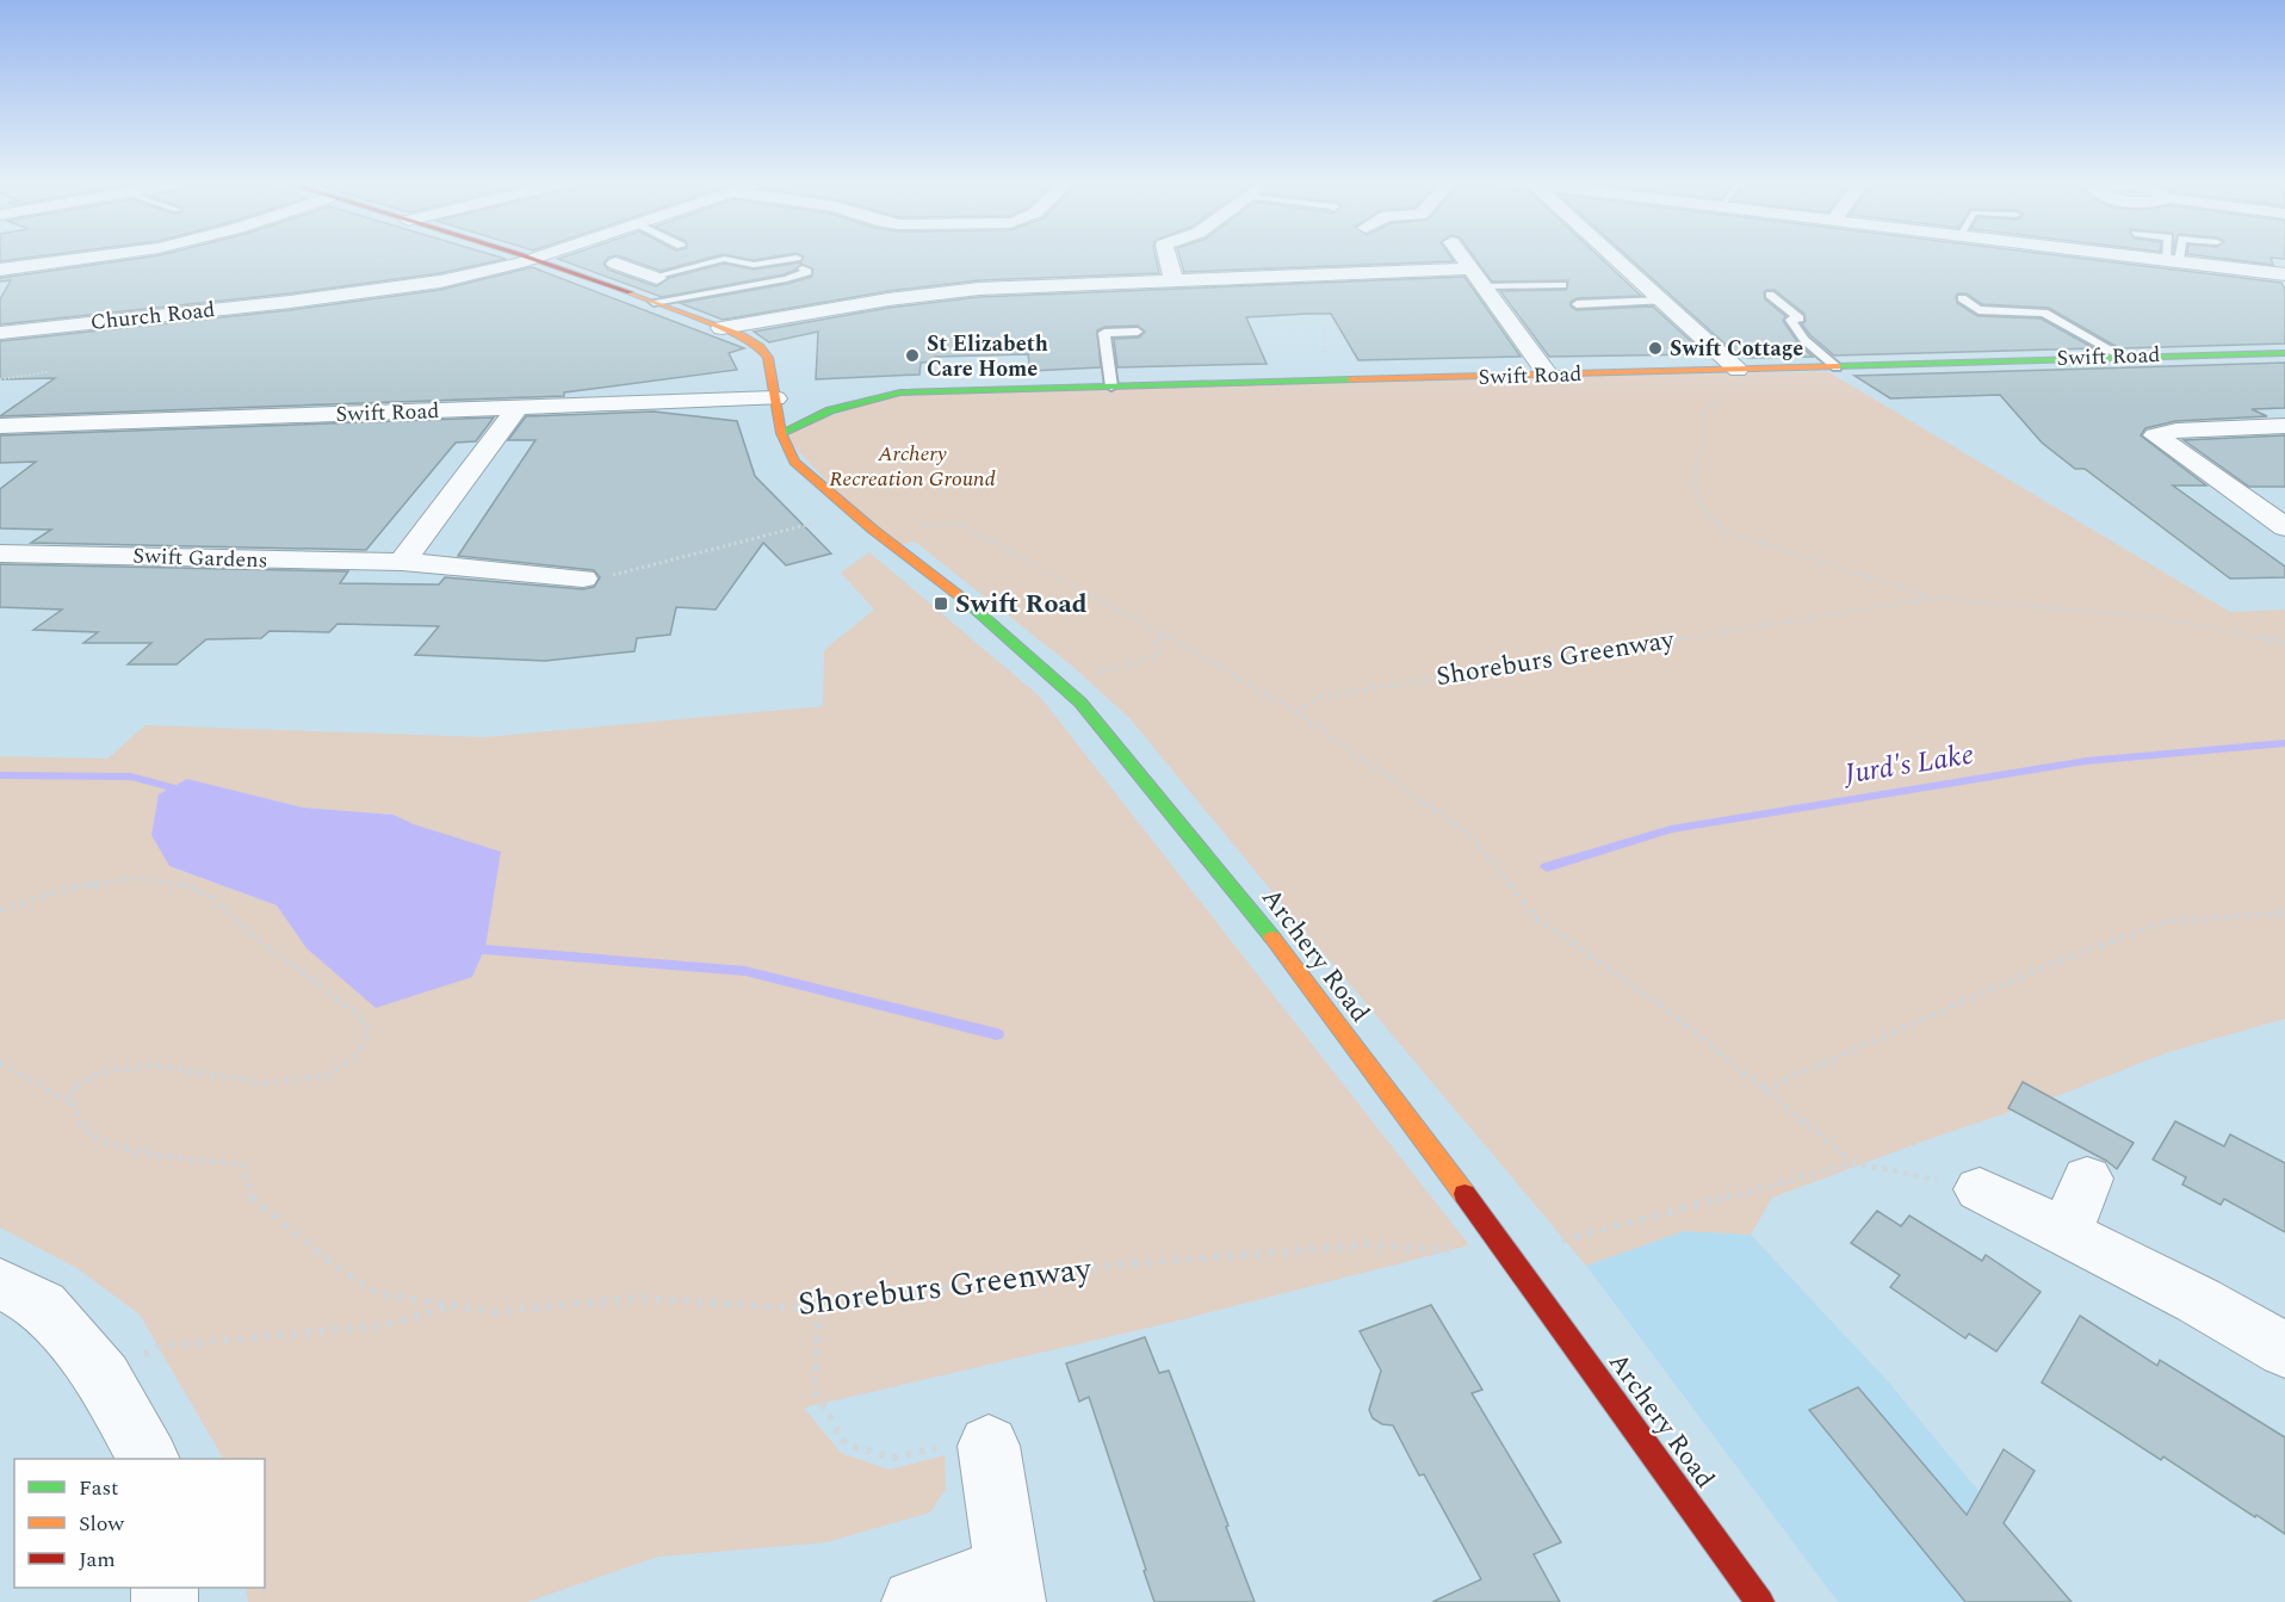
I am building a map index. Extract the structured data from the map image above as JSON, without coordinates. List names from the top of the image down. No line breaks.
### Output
{"streets":{"street":["Church Road","Swift Road","Swift Gardens","Archery Road"],"path":["Shoreburs Greenway"]},"crossings":[["Swift Road","Archery Road"],["Shoreburs Greenway","Archery Road"]],"water":["Jurd's Lake"],"parks":["Archery Recreation Ground"],"places":{"other":["Swift Cottage","St Elizabeth Care Home"],"transit":["Swift Road"]},"legend":["Fast","Slow","Jam"]}
